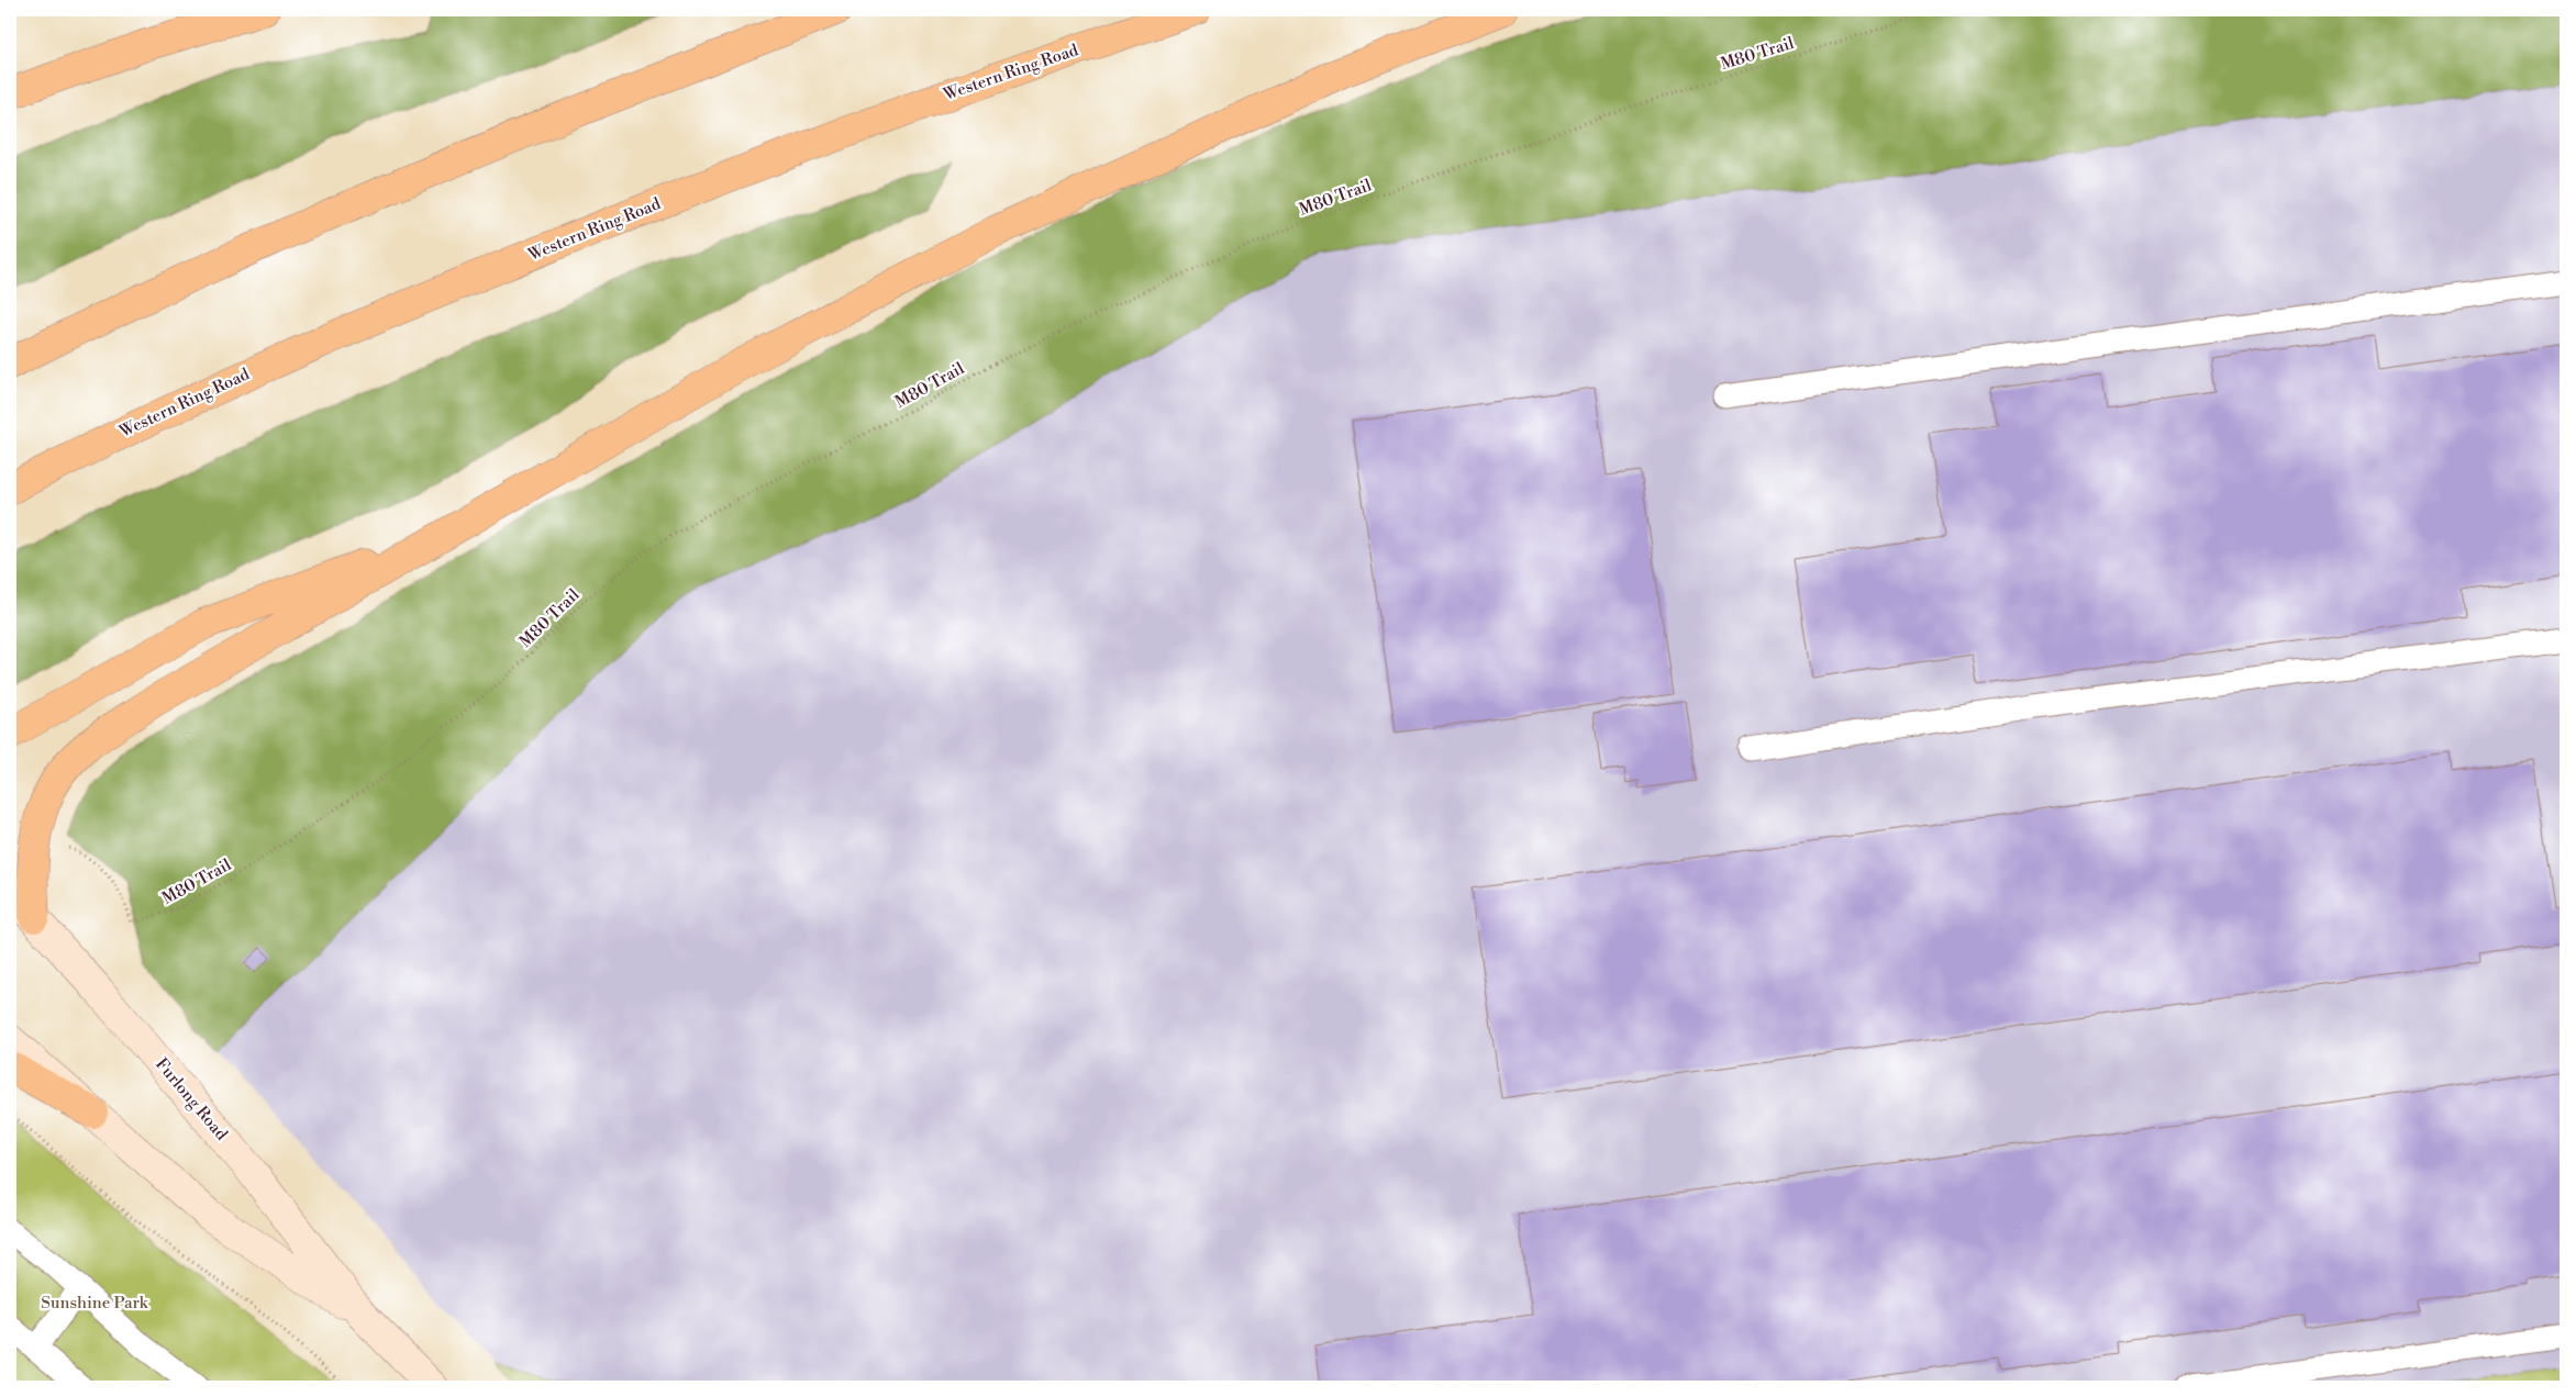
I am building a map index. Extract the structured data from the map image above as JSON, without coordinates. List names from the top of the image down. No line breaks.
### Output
{"streets":{"highway":["Western Ring Road"],"main road":["Furlong Road"],"path":["M80 Trail"]},"parks":["Sunshine Park"]}
